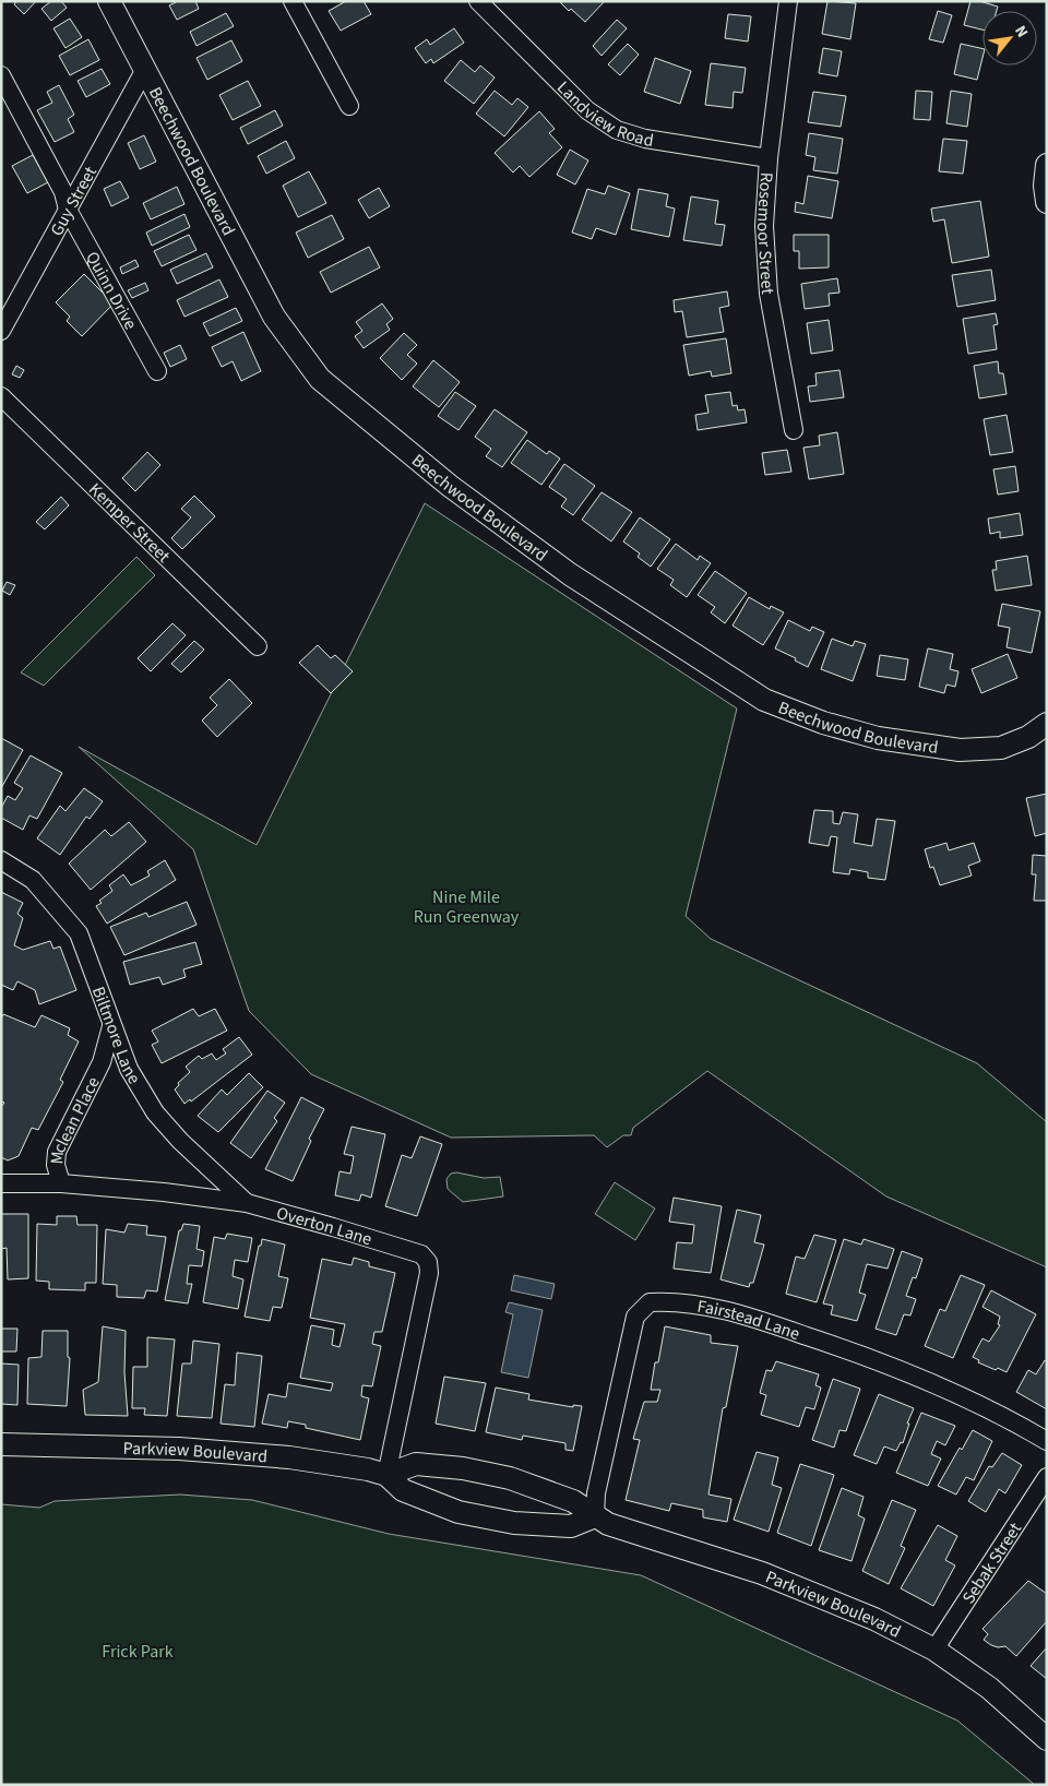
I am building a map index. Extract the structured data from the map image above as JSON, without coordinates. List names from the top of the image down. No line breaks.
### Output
{"streets":{"street":["Landview Road","Beechwood Boulevard","Guy Street","Rosemoor Street","Quinn Drive","Kemper Street","Biltmore Lane","Mclean Place","Overton Lane","Fairstead Lane","Parkview Boulevard","Sebak Street"]},"crossings":[["Landview Road","Rosemoor Street"],["Beechwood Boulevard","Guy Street"],["Guy Street","Quinn Drive"],["Biltmore Lane","Mclean Place"],["Biltmore Lane","Overton Lane"],["Mclean Place","Overton Lane"],["Overton Lane","Parkview Boulevard"],["Fairstead Lane","Parkview Boulevard"],["Parkview Boulevard","Sebak Street"]],"parks":["Nine Mile Run Greenway","Frick Park"],"north":"top right"}
